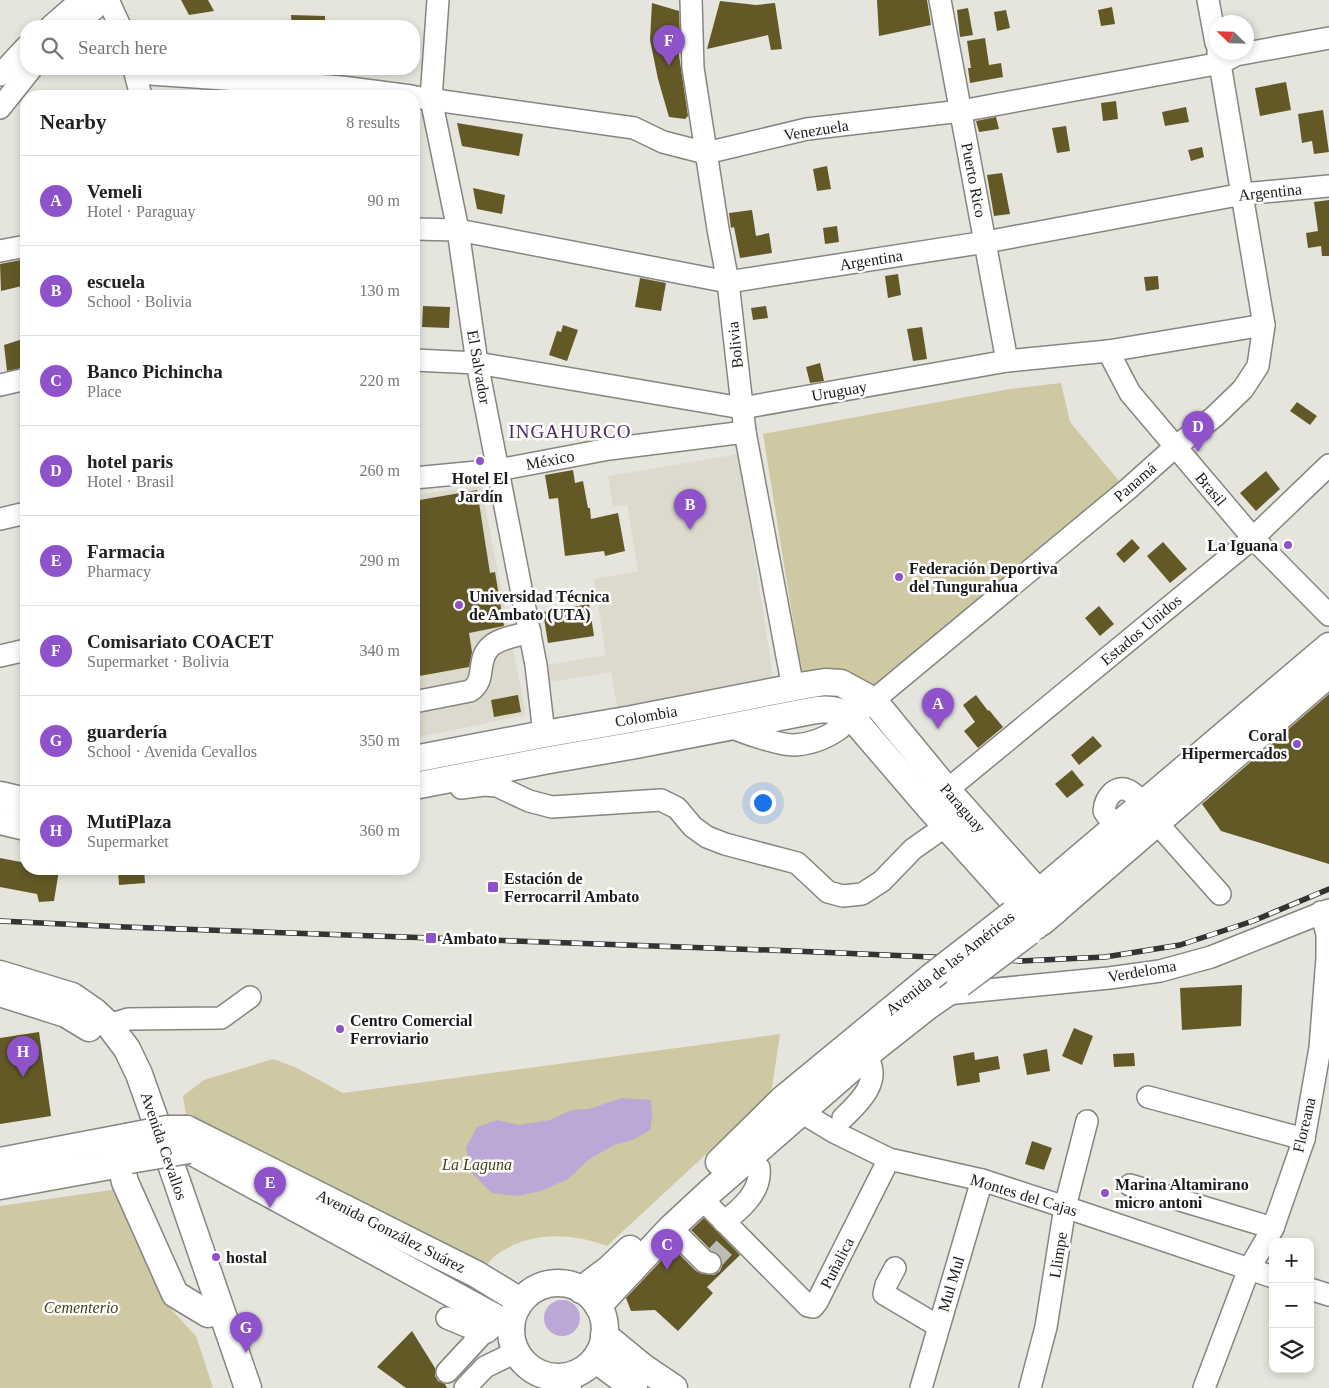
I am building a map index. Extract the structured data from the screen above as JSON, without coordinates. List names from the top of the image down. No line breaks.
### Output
{"streets":{"main road":["Colombia","Paraguay","Avenida de las Américas","Avenida Cevallos","Avenida González Suárez"],"street":["Venezuela","Puerto Rico","Argentina","Bolivia","El Salvador","Uruguay","México","Panamá","Brasil","Estados Unidos","Verdeloma","Floreana","Montes del Cajas","Llimpe","Puñalica","Mul Mul"]},"crossings":[["Venezuela","Puerto Rico"],["Venezuela","Bolivia"],["Puerto Rico","Argentina"],["Puerto Rico","Uruguay"],["Argentina","Bolivia"],["Argentina","El Salvador"],["Argentina","Panamá"],["Bolivia","Uruguay"],["Bolivia","México"],["Bolivia","Colombia"],["El Salvador","Uruguay"],["El Salvador","México"],["El Salvador","Colombia"],["Uruguay","Panamá"],["Uruguay","Brasil"],["Panamá","Brasil"],["Panamá","Colombia"],["Panamá","Paraguay"],["Brasil","Estados Unidos"],["Estados Unidos","Paraguay"],["Colombia","Paraguay"],["Paraguay","Avenida de las Américas"],["Avenida de las Américas","Verdeloma"],["Avenida de las Américas","Montes del Cajas"],["Avenida de las Américas","Avenida González Suárez"],["Avenida de las Américas","Puñalica"],["Verdeloma","Floreana"],["Floreana","Montes del Cajas"],["Montes del Cajas","Llimpe"],["Montes del Cajas","Puñalica"],["Montes del Cajas","Mul Mul"]],"districts":["INGAHURCO"],"parks":["La Laguna","Cementerio"],"places":{"other":["Hotel El Jardín","La Iguana","Federación Deportiva del Tungurahua","Universidad Técnica de Ambato (UTA)","Coral Hipermercados","Centro Comercial Ferroviario","Marina Altamirano micro antoni","hostal"],"transit":["Estación de Ferrocarril Ambato","Ambato"]},"north":"top left","page":{"search":"Search here","pins":["F","D","B","A","H","E","C","G"],"heading":["Nearby","8 results"],"list":[{"mark":"A","name":"Vemeli","note":"Hotel · Paraguay","value":"90 m"},{"mark":"B","name":"escuela","note":"School · Bolivia","value":"130 m"},{"mark":"C","name":"Banco Pichincha","note":"Place","value":"220 m"},{"mark":"D","name":"hotel paris","note":"Hotel · Brasil","value":"260 m"},{"mark":"E","name":"Farmacia","note":"Pharmacy","value":"290 m"},{"mark":"F","name":"Comisariato COACET","note":"Supermarket · Bolivia","value":"340 m"},{"mark":"G","name":"guardería","note":"School · Avenida Cevallos","value":"350 m"},{"mark":"H","name":"MutiPlaza","note":"Supermarket","value":"360 m"}],"map_buttons":["+","−"]}}
